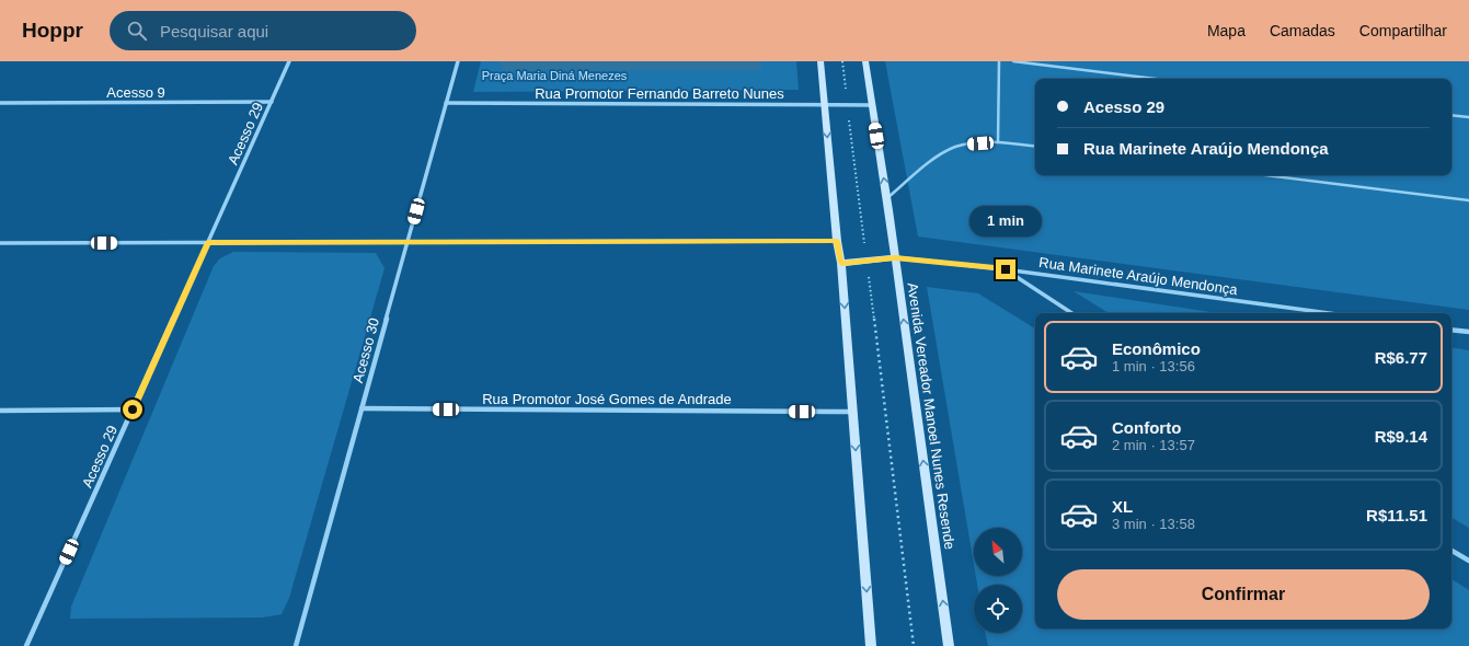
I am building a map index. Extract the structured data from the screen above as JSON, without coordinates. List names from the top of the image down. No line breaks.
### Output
{"streets":{"street":["Acesso 9","Rua Promotor Fernando Barreto Nunes","Acesso 29","Rua Marinete Araújo Mendonça","Acesso 30","Rua Promotor José Gomes de Andrade","Avenida Vereador Manoel Nunes Resende"]},"crossings":[["Acesso 9","Acesso 29"],["Rua Promotor Fernando Barreto Nunes","Acesso 30"],["Rua Promotor Fernando Barreto Nunes","Avenida Vereador Manoel Nunes Resende"],["Rua Marinete Araújo Mendonça","Avenida Vereador Manoel Nunes Resende"],["Acesso 30","Rua Promotor José Gomes de Andrade"]],"parks":["Praça Maria Diná Menezes"],"north":"top left","page":{"header":"Hoppr","search":"Pesquisar aqui","nav":["Mapa","Camadas","Compartilhar"],"banner":["Acesso 29","Rua Marinete Araújo Mendonça"],"bubble":"1 min","list":[{"name":"Econômico","note":"1 min · 13:56","value":"R$6.77"},{"name":"Conforto","note":"2 min · 13:57","value":"R$9.14"},{"name":"XL","note":"3 min · 13:58","value":"R$11.51"}],"buttons":"Confirmar"}}
